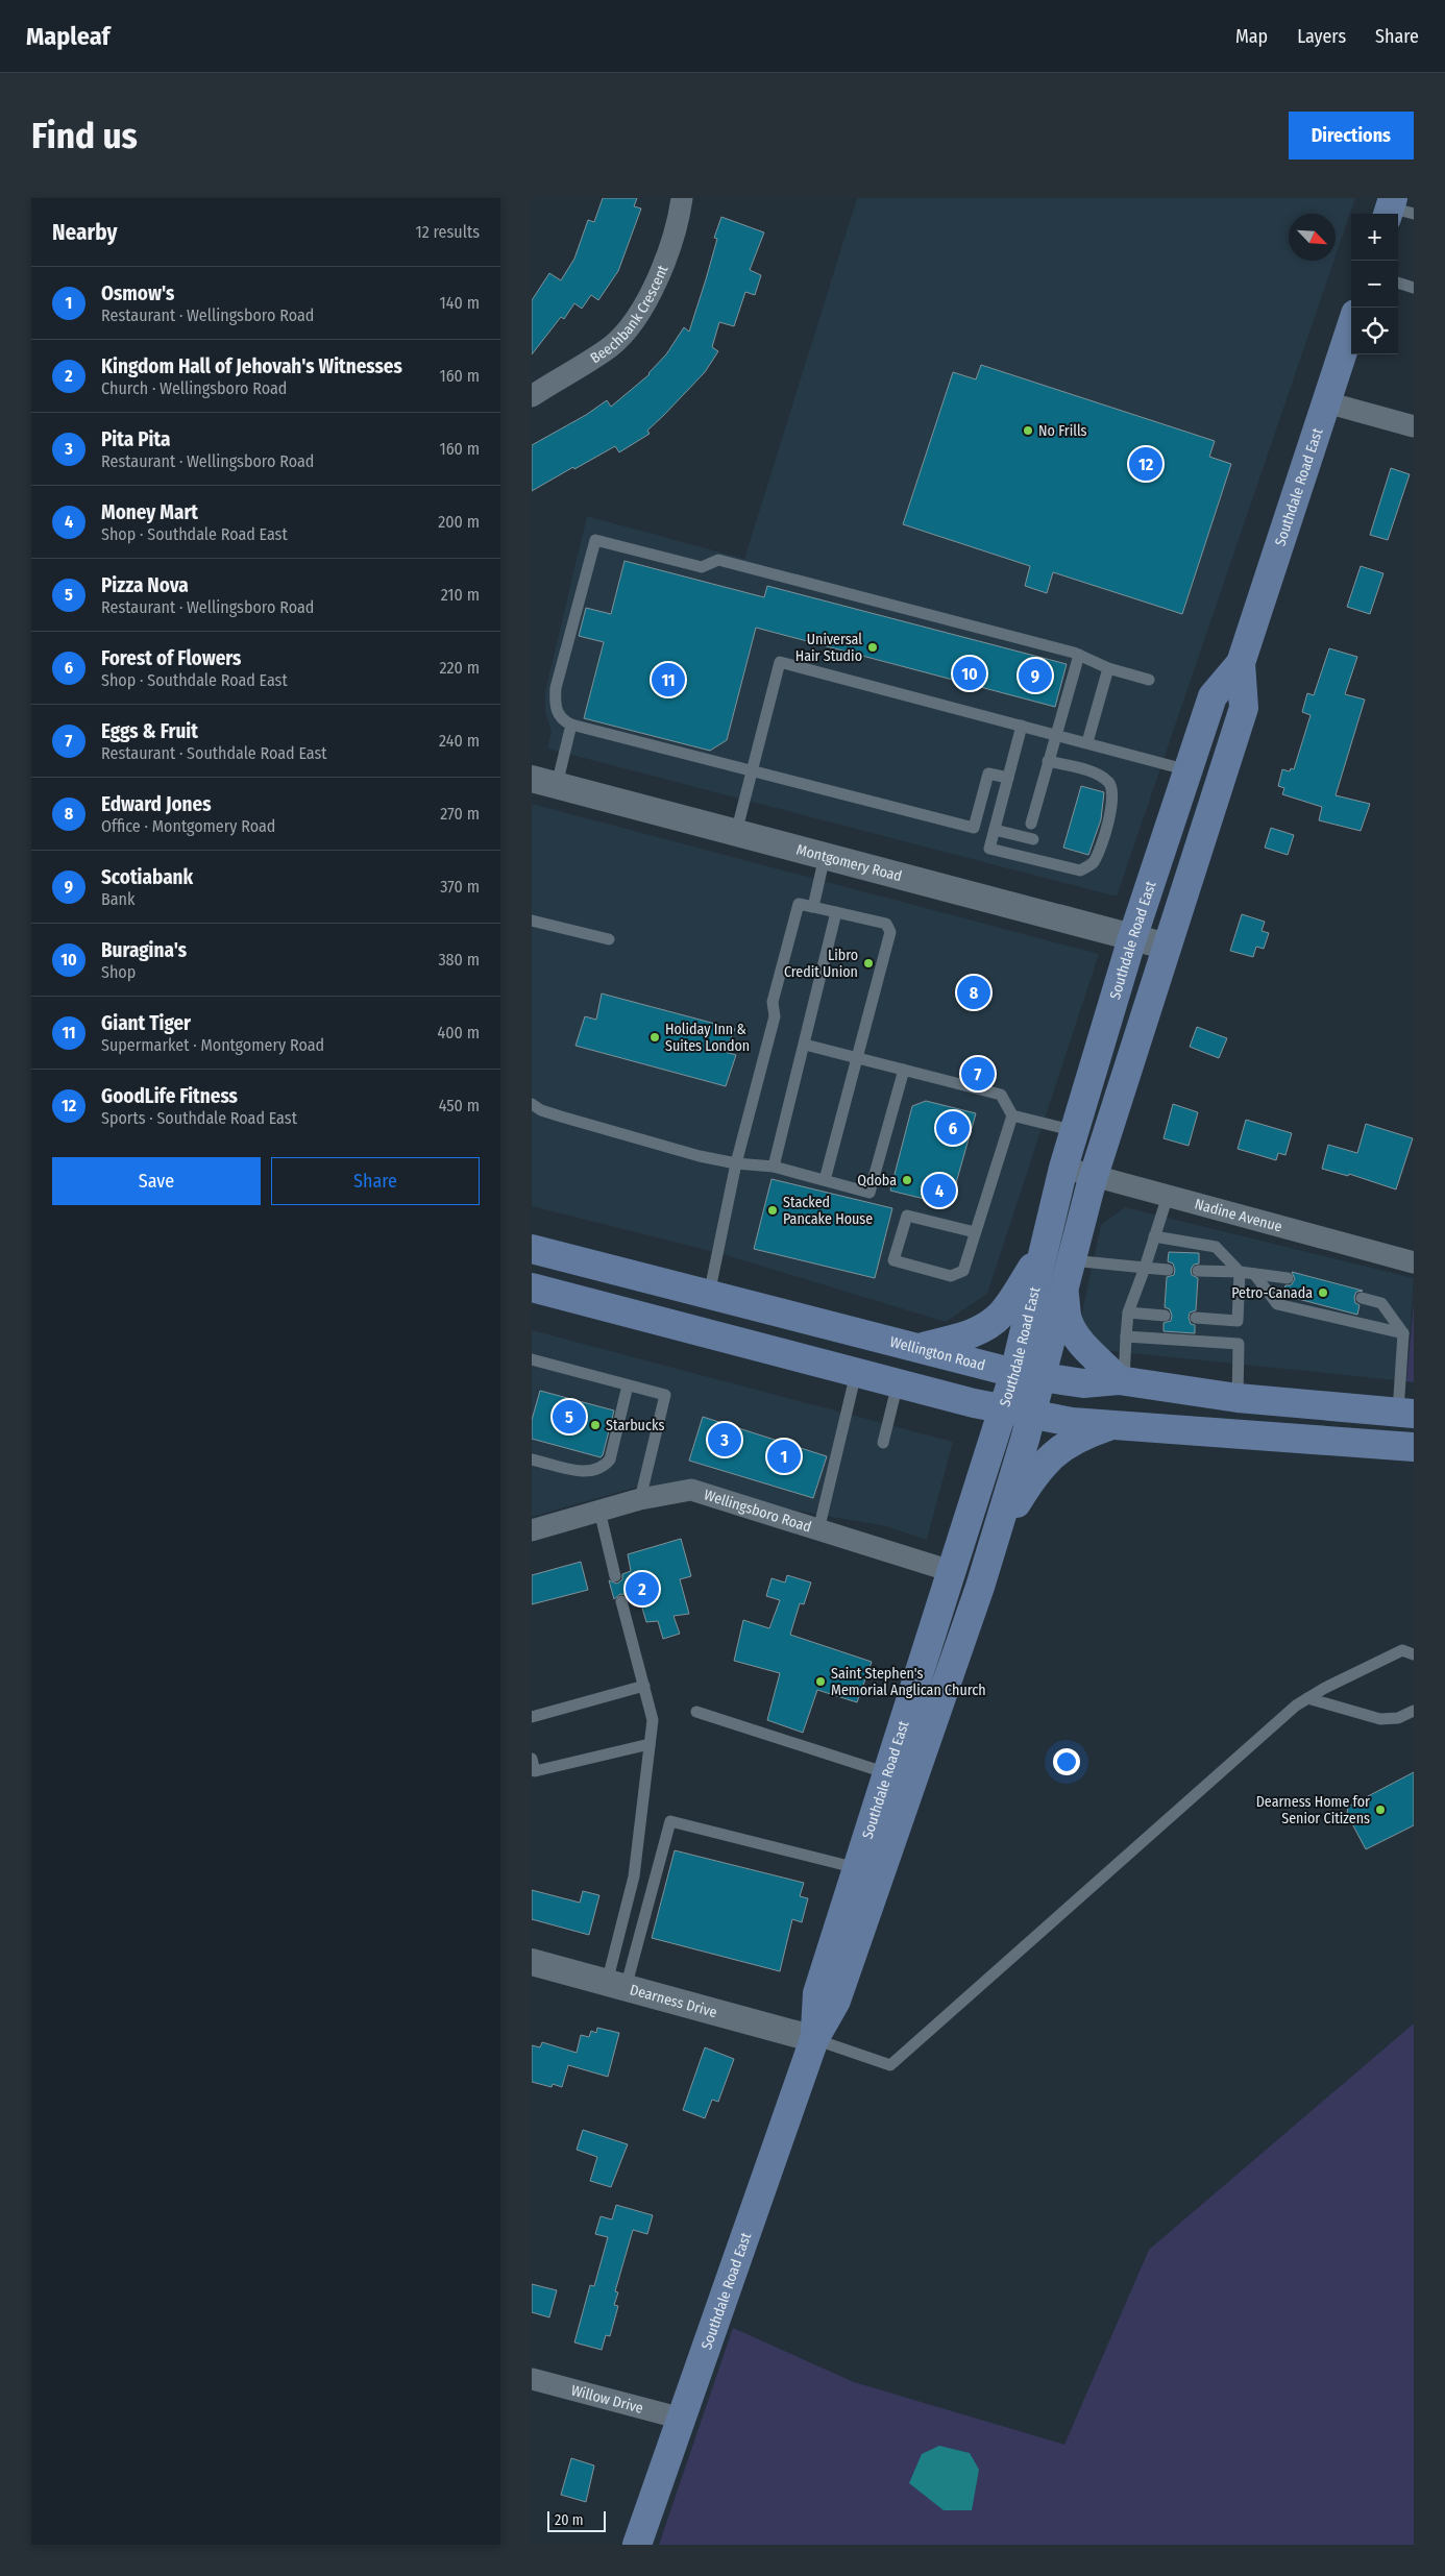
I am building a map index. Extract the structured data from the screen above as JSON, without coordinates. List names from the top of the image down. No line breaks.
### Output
{"streets":{"main road":["Southdale Road East","Wellington Road"],"street":["Beechbank Crescent","Montgomery Road","Nadine Avenue","Wellingsboro Road","Dearness Drive","Willow Drive"]},"crossings":[["Southdale Road East","Montgomery Road"],["Southdale Road East","Nadine Avenue"],["Southdale Road East","Wellington Road"],["Southdale Road East","Wellingsboro Road"],["Southdale Road East","Dearness Drive"],["Southdale Road East","Willow Drive"]],"places":["No Frills","Universal Hair Studio","Libro Credit Union","Holiday Inn & Suites London","Qdoba","Stacked Pancake House","Petro-Canada","Starbucks","Saint Stephen's Memorial Anglican Church","Dearness Home for Senior Citizens"],"scale_bar":"20 m","north":"bottom right","page":{"header":"Mapleaf","nav":["Map","Layers","Share"],"buttons":["Directions",["Save","Share"]],"title":"Find us","heading":["Nearby","12 results"],"map_buttons":["+","−"],"list":[{"mark":"1","name":"Osmow's","note":"Restaurant · Wellingsboro Road","value":"140 m"},{"mark":"2","name":"Kingdom Hall of Jehovah's Witnesses","note":"Church · Wellingsboro Road","value":"160 m"},{"mark":"3","name":"Pita Pita","note":"Restaurant · Wellingsboro Road","value":"160 m"},{"mark":"4","name":"Money Mart","note":"Shop · Southdale Road East","value":"200 m"},{"mark":"5","name":"Pizza Nova","note":"Restaurant · Wellingsboro Road","value":"210 m"},{"mark":"6","name":"Forest of Flowers","note":"Shop · Southdale Road East","value":"220 m"},{"mark":"7","name":"Eggs & Fruit","note":"Restaurant · Southdale Road East","value":"240 m"},{"mark":"8","name":"Edward Jones","note":"Office · Montgomery Road","value":"270 m"},{"mark":"9","name":"Scotiabank","note":"Bank","value":"370 m"},{"mark":"10","name":"Buragina's","note":"Shop","value":"380 m"},{"mark":"11","name":"Giant Tiger","note":"Supermarket · Montgomery Road","value":"400 m"},{"mark":"12","name":"GoodLife Fitness","note":"Sports · Southdale Road East","value":"450 m"}],"pins":["12","10","9","11","8","7","6","4","5","3","1","2"],"scale":"20 m"}}
